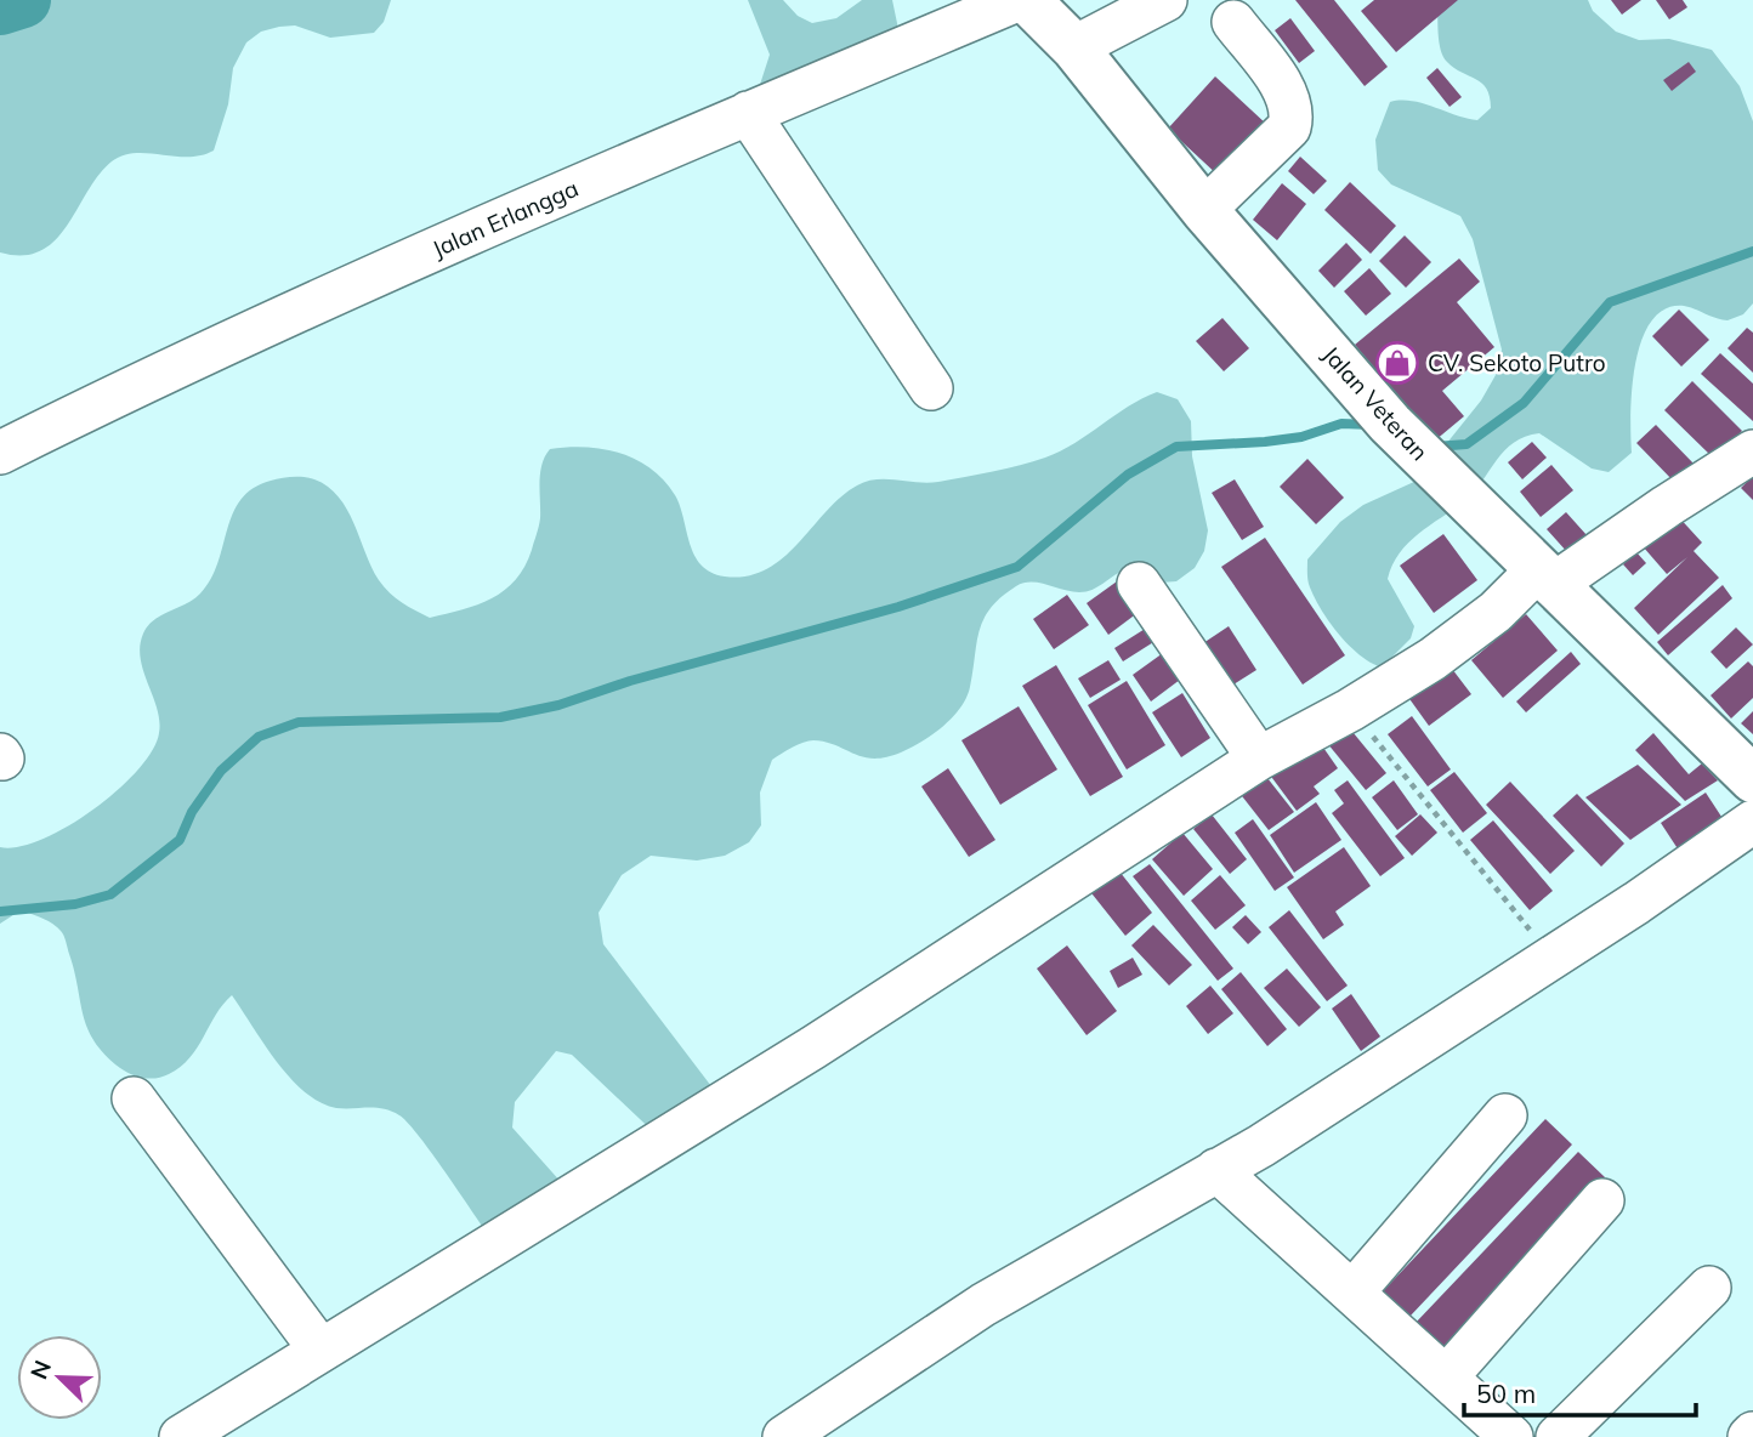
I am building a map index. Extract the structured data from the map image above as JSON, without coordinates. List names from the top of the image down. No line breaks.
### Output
{"streets":{"main road":["Jalan Veteran"],"street":["Jalan Erlangga"]},"places":{"shop":["CV. Sekoto Putro"]},"scale_bar":"50 m","north":"top left"}
